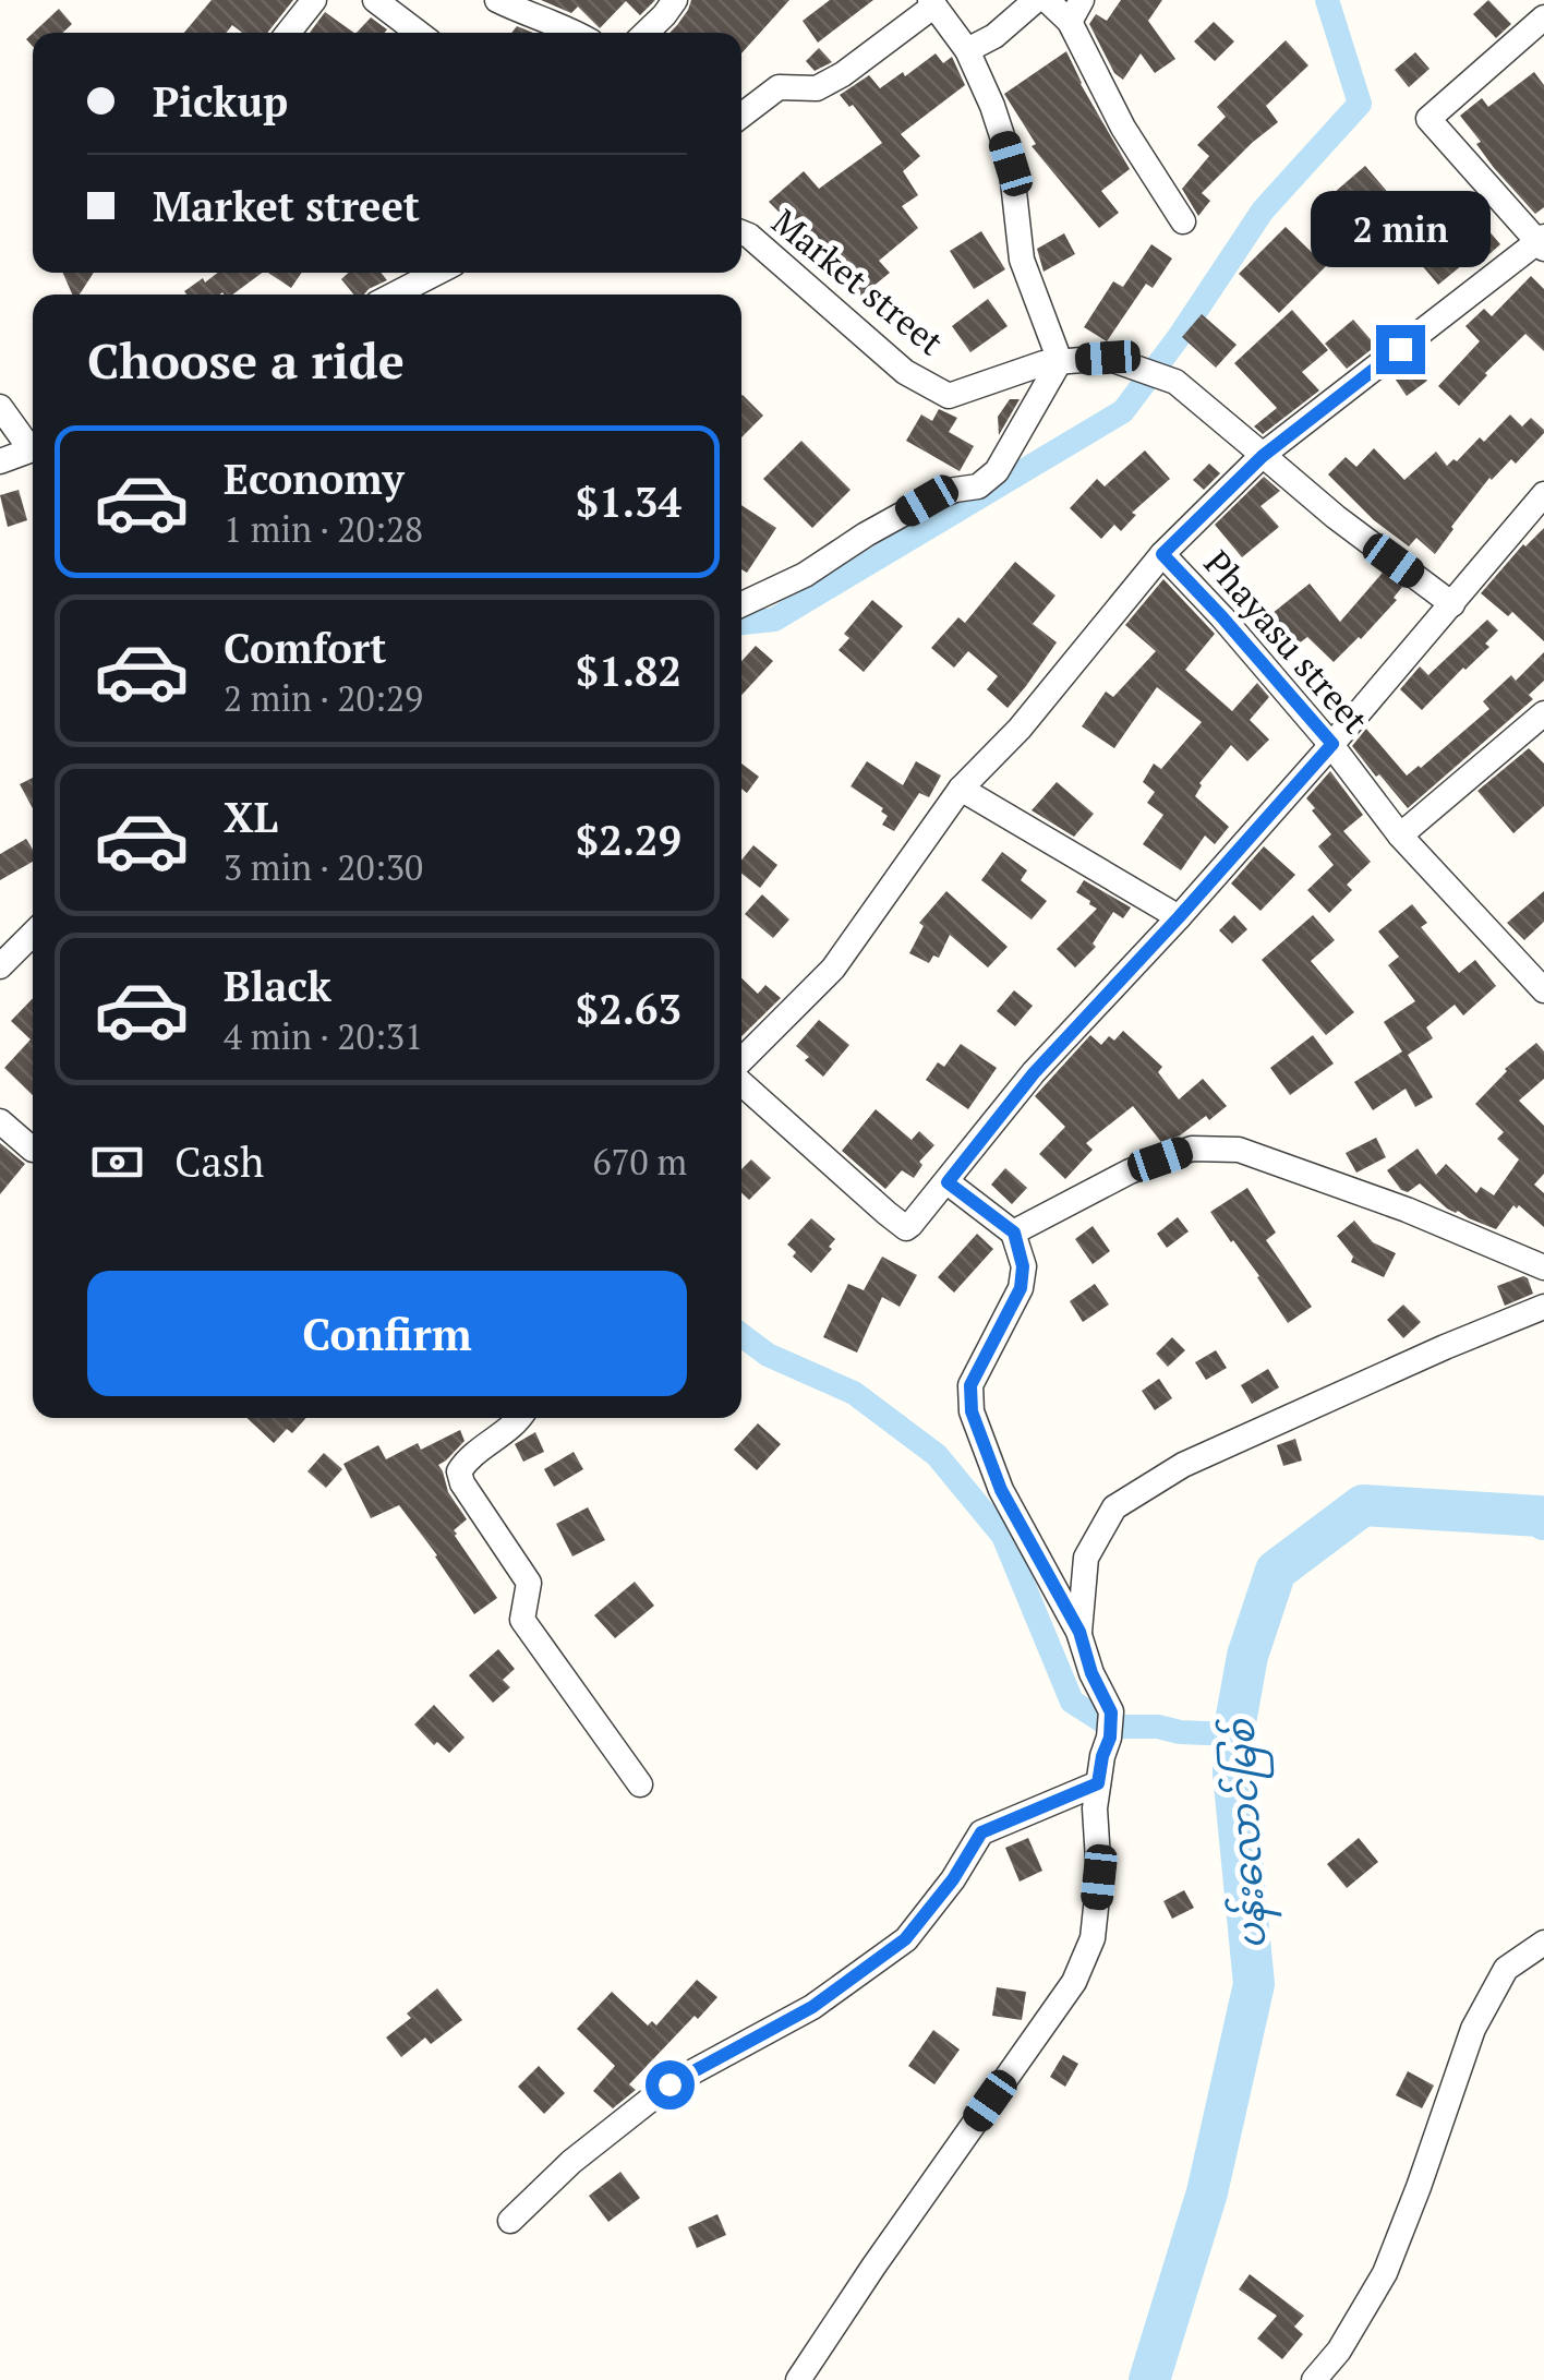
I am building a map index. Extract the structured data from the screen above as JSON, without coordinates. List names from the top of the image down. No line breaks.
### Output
{"streets":{"street":["Market street","Phayasu street"]},"water":["ပန်းလောင်မြစ်"],"page":{"banner":["Pickup","Market street"],"bubble":"2 min","heading":"Choose a ride","list":[{"name":"Economy","note":"1 min · 20:28","value":"$1.34"},{"name":"Comfort","note":"2 min · 20:29","value":"$1.82"},{"name":"XL","note":"3 min · 20:30","value":"$2.29"},{"name":"Black","note":"4 min · 20:31","value":"$2.63"}],"pay":["Cash","670 m"],"buttons":"Confirm"}}
